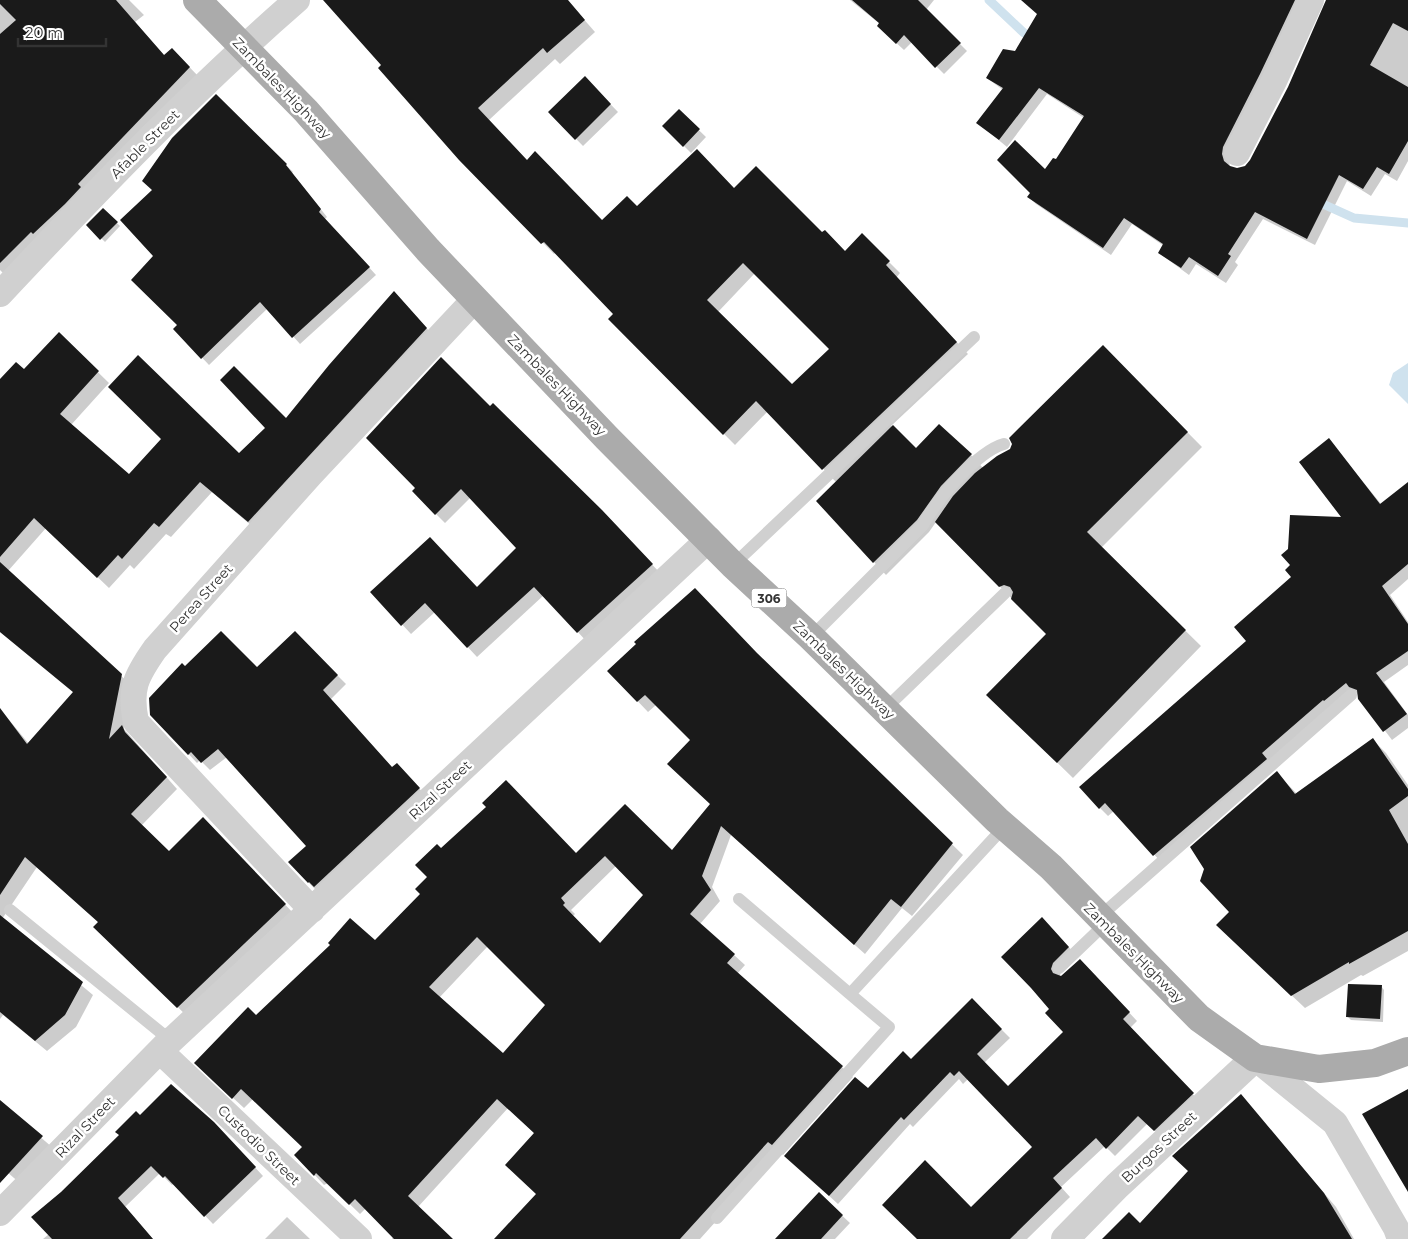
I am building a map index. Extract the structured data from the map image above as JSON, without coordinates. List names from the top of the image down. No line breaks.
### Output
{"streets":{"main road":["Zambales Highway","306"],"street":["Afable Street","Perea Street","Rizal Street","Custodio Street","Burgos Street"]},"crossings":[["Zambales Highway","Afable Street"],["Zambales Highway","Perea Street"],["Zambales Highway","Rizal Street"],["Zambales Highway","Burgos Street"],["Perea Street","Rizal Street"],["Rizal Street","Custodio Street"]],"scale_bar":"20 m"}
